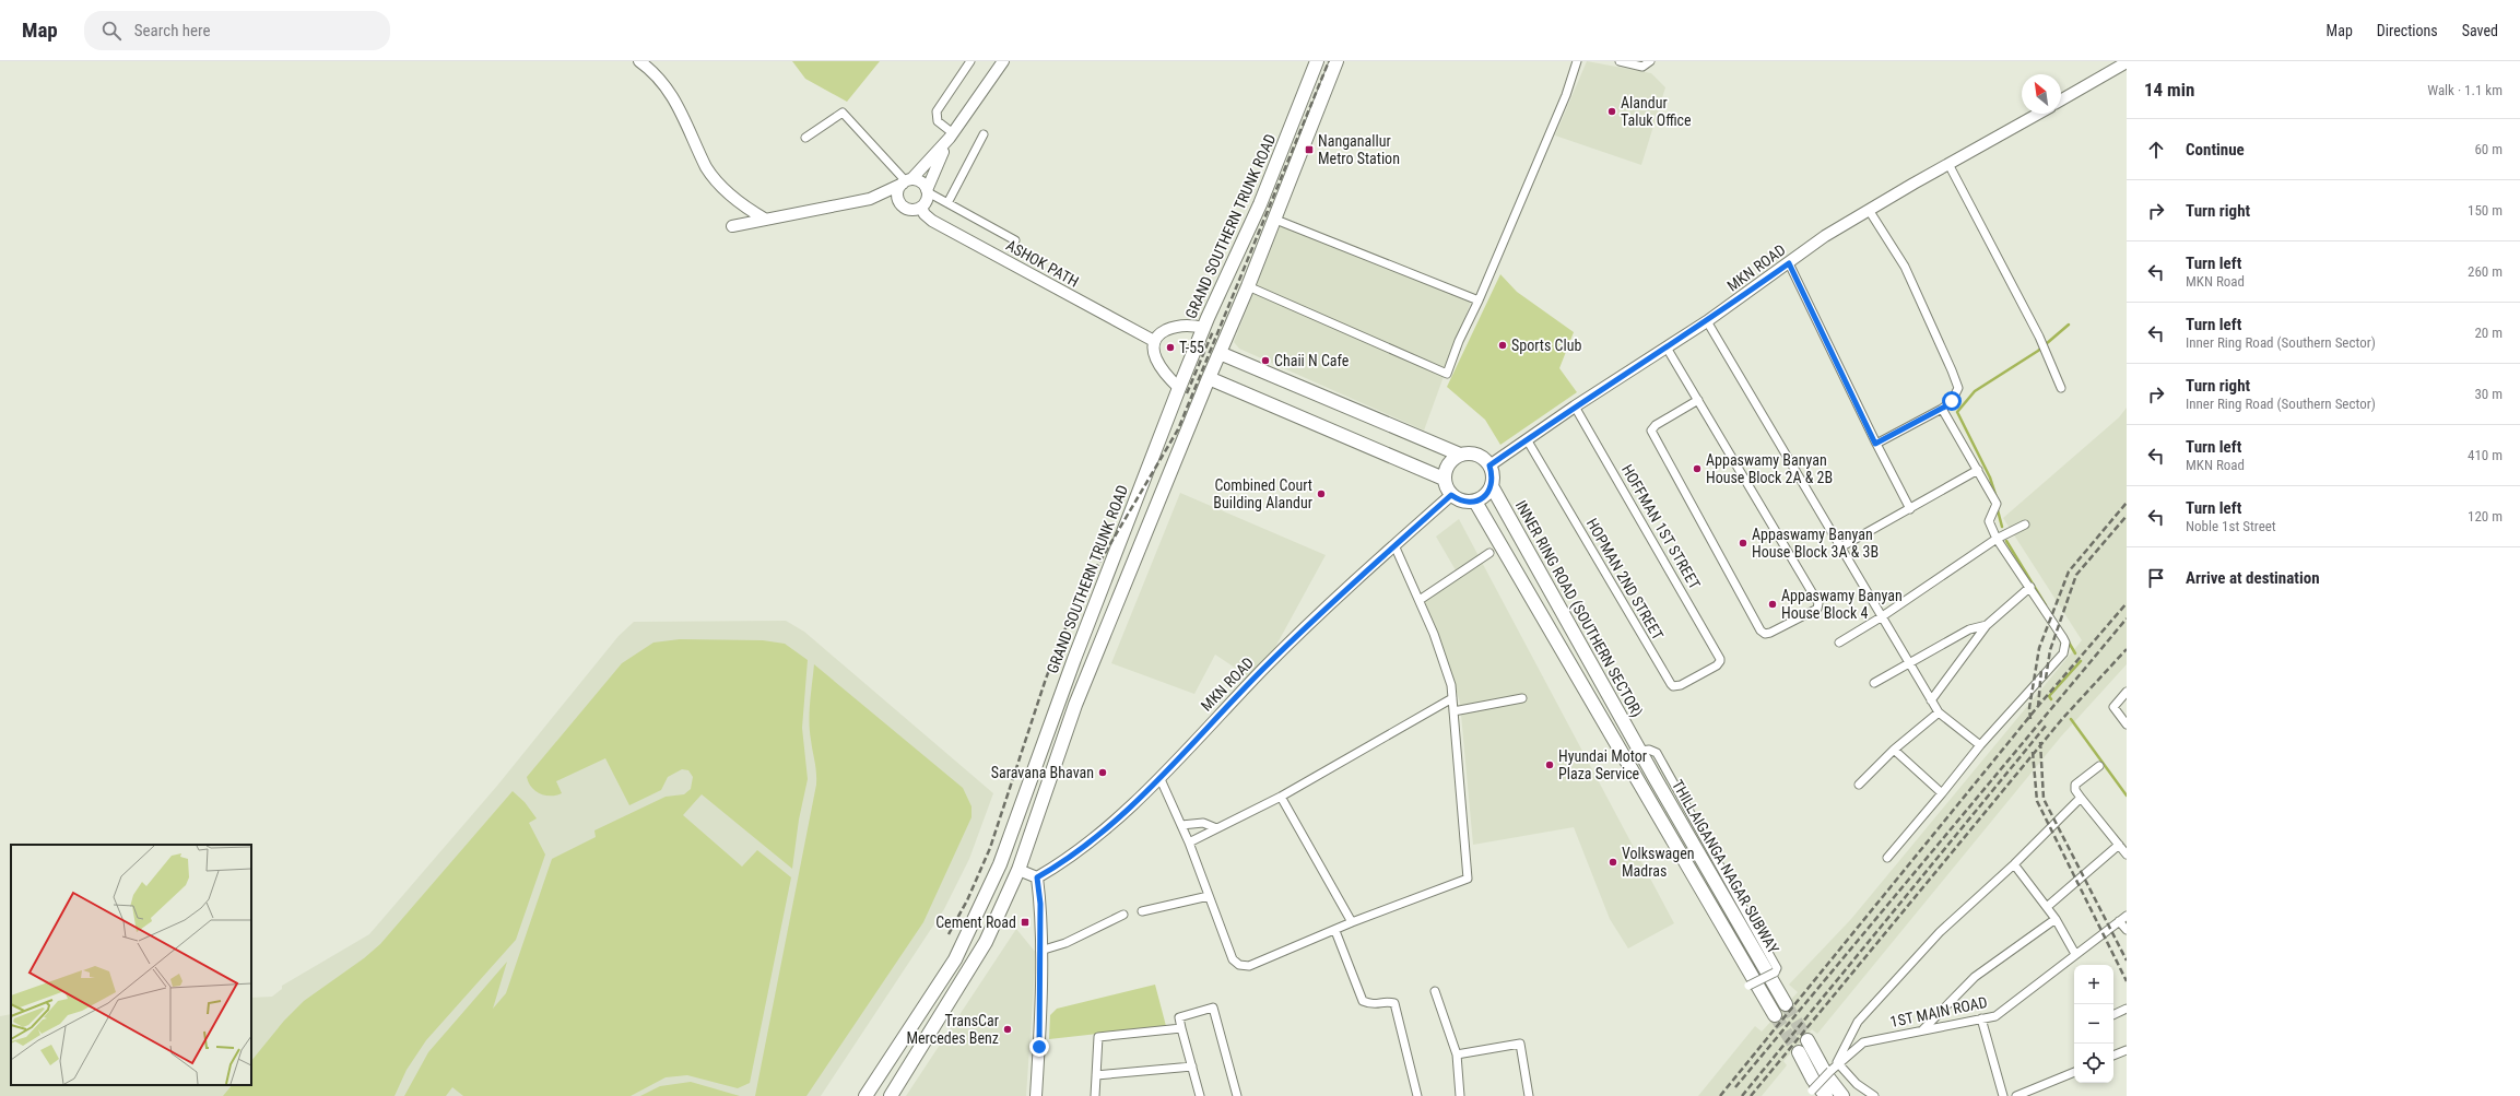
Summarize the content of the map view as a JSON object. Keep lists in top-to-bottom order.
{
  "streets": {
    "main road": ["GRAND SOUTHERN TRUNK ROAD", "INNER RING ROAD (SOUTHERN SECTOR)", "THILLAIGANGA NAGAR SUBWAY"],
    "street": [
      "ASHOK PATH",
      "MKN ROAD",
      "HOFFMAN 1ST STREET",
      "HOPMAN 2ND STREET",
      "1ST MAIN ROAD"
    ]
  },
  "crossings": [
    ["MKN ROAD", "HOFFMAN 1ST STREET"],
    ["MKN ROAD", "HOPMAN 2ND STREET"],
    ["MKN ROAD", "INNER RING ROAD (SOUTHERN SECTOR)"],
    ["HOFFMAN 1ST STREET", "HOPMAN 2ND STREET"],
    ["INNER RING ROAD (SOUTHERN SECTOR)", "THILLAIGANGA NAGAR SUBWAY"]
  ],
  "places": {
    "other": [
      "Alandur Taluk Office",
      "Sports Club",
      "T-55",
      "Chaii N Cafe",
      "Appaswamy Banyan House Block 2A & 2B",
      "Combined Court Building Alandur",
      "Appaswamy Banyan House Block 3A & 3B",
      "Appaswamy Banyan House Block 4",
      "Hyundai Motor Plaza Service",
      "Saravana Bhavan",
      "Volkswagen Madras",
      "TransCar Mercedes Benz"
    ],
    "transit": ["Nanganallur Metro Station", "Cement Road"]
  },
  "north": "top left",
  "page": {
    "header": "Map",
    "search": "Search here",
    "nav": ["Map", "Directions", "Saved"],
    "heading": ["14 min", "Walk · 1.1 km"],
    "list": [
      ["Continue", "60 m"],
      ["Turn right", "150 m"],
      ["Turn left", "MKN Road", "260 m"],
      ["Turn left", "Inner Ring Road (Southern Sector)", "20 m"],
      ["Turn right", "Inner Ring Road (Southern Sector)", "30 m"],
      ["Turn left", "MKN Road", "410 m"],
      ["Turn left", "Noble 1st Street", "120 m"],
      "Arrive at destination"
    ],
    "map_buttons": ["+", "−"]
  }
}
